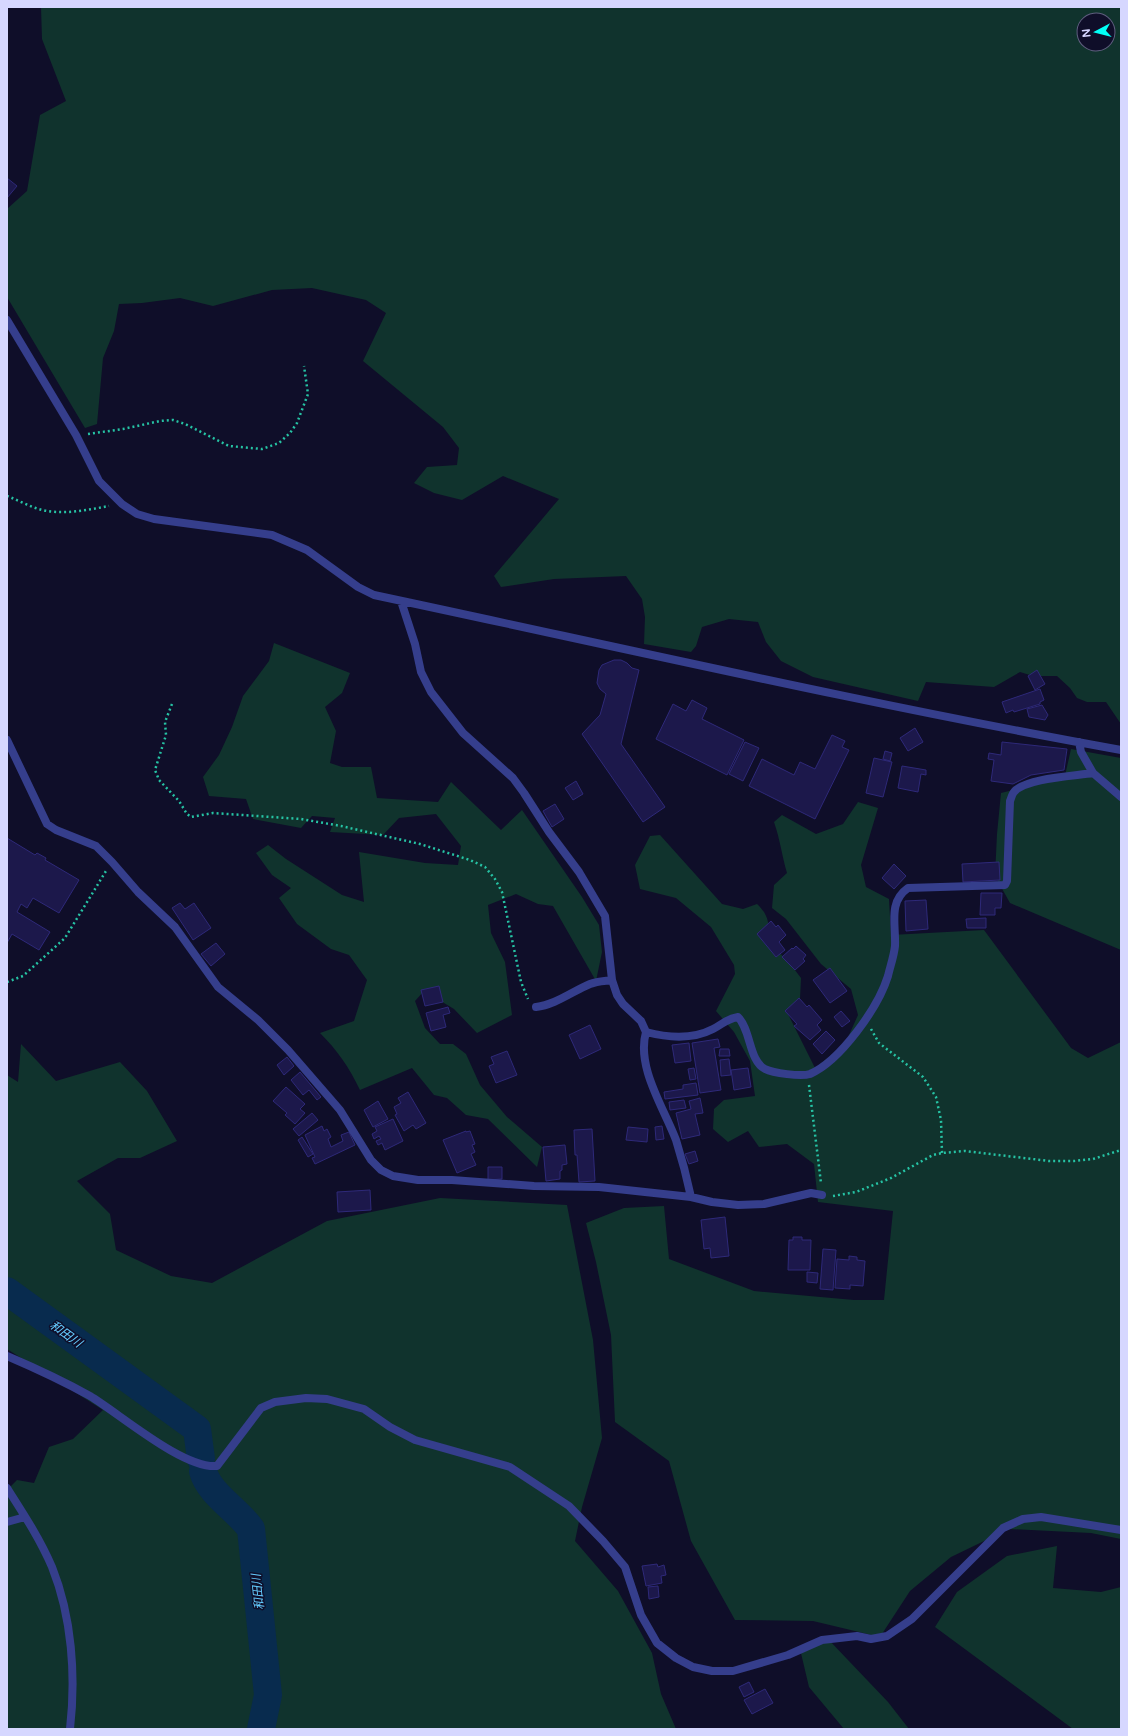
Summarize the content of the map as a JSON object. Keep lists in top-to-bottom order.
{
  "water": ["和田川"],
  "north": "left"
}
